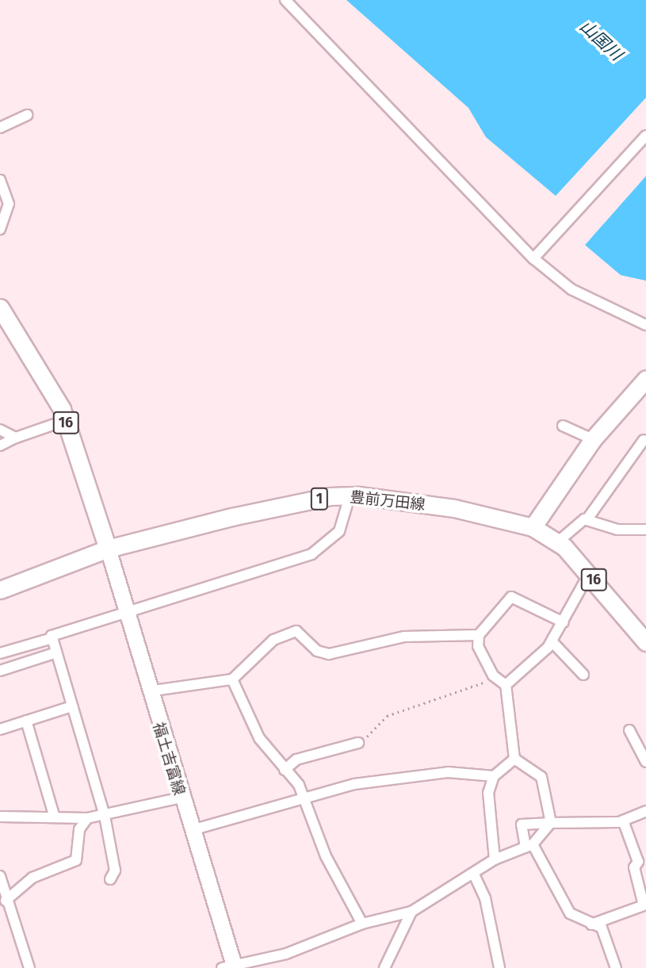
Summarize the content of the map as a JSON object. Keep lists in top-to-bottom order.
{
  "streets": {
    "main road": [
      "16",
      "1",
      "豊前万田線",
      "福土吉富線"
    ]
  },
  "crossings": [
    ["16", "豊前万田線"],
    ["16", "福土吉富線"],
    ["豊前万田線", "福土吉富線"]
  ],
  "water": ["山国川"]
}
